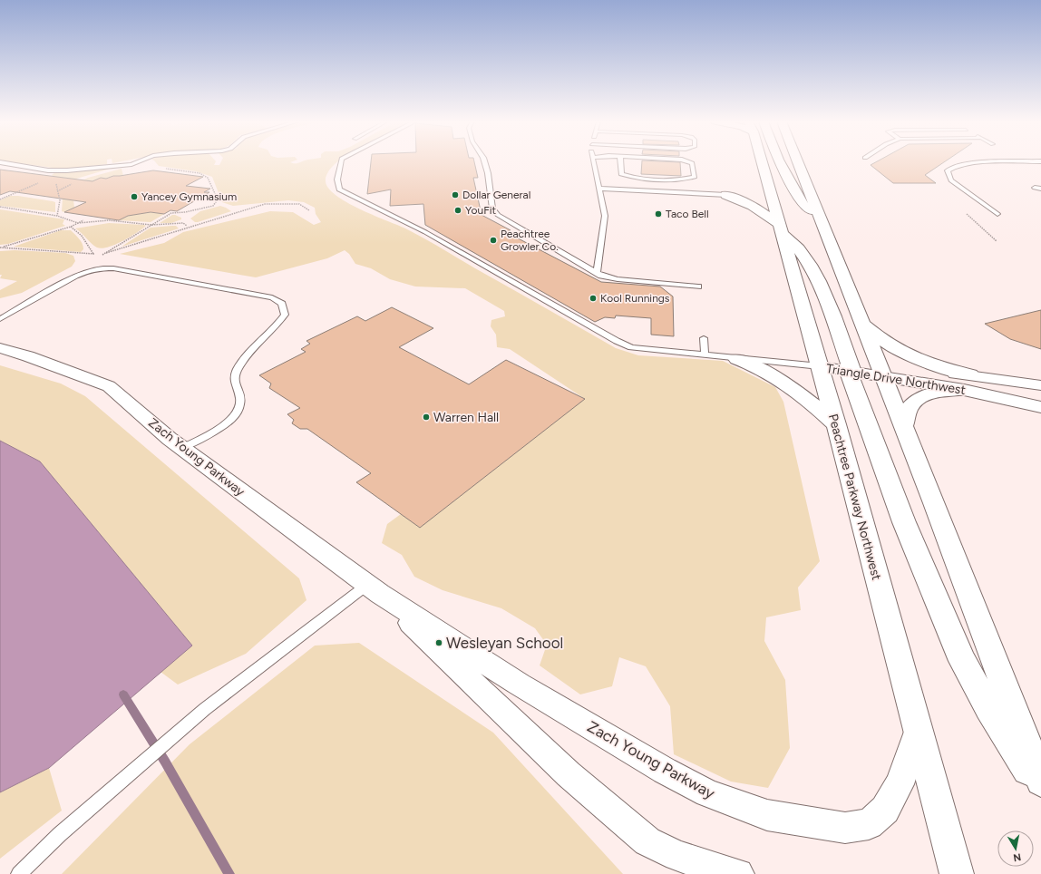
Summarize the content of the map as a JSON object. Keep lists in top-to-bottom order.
{
  "streets": {
    "highway": ["Peachtree Parkway Northwest"],
    "street": ["Triangle Drive Northwest", "Zach Young Parkway"]
  },
  "crossings": [
    ["Triangle Drive Northwest", "Peachtree Parkway Northwest"],
    ["Zach Young Parkway", "Peachtree Parkway Northwest"]
  ],
  "places": [
    "Dollar General",
    "Yancey Gymnasium",
    "YouFit",
    "Taco Bell",
    "Peachtree Growler Co.",
    "Kool Runnings",
    "Warren Hall",
    "Wesleyan School"
  ],
  "north": "bottom"
}
